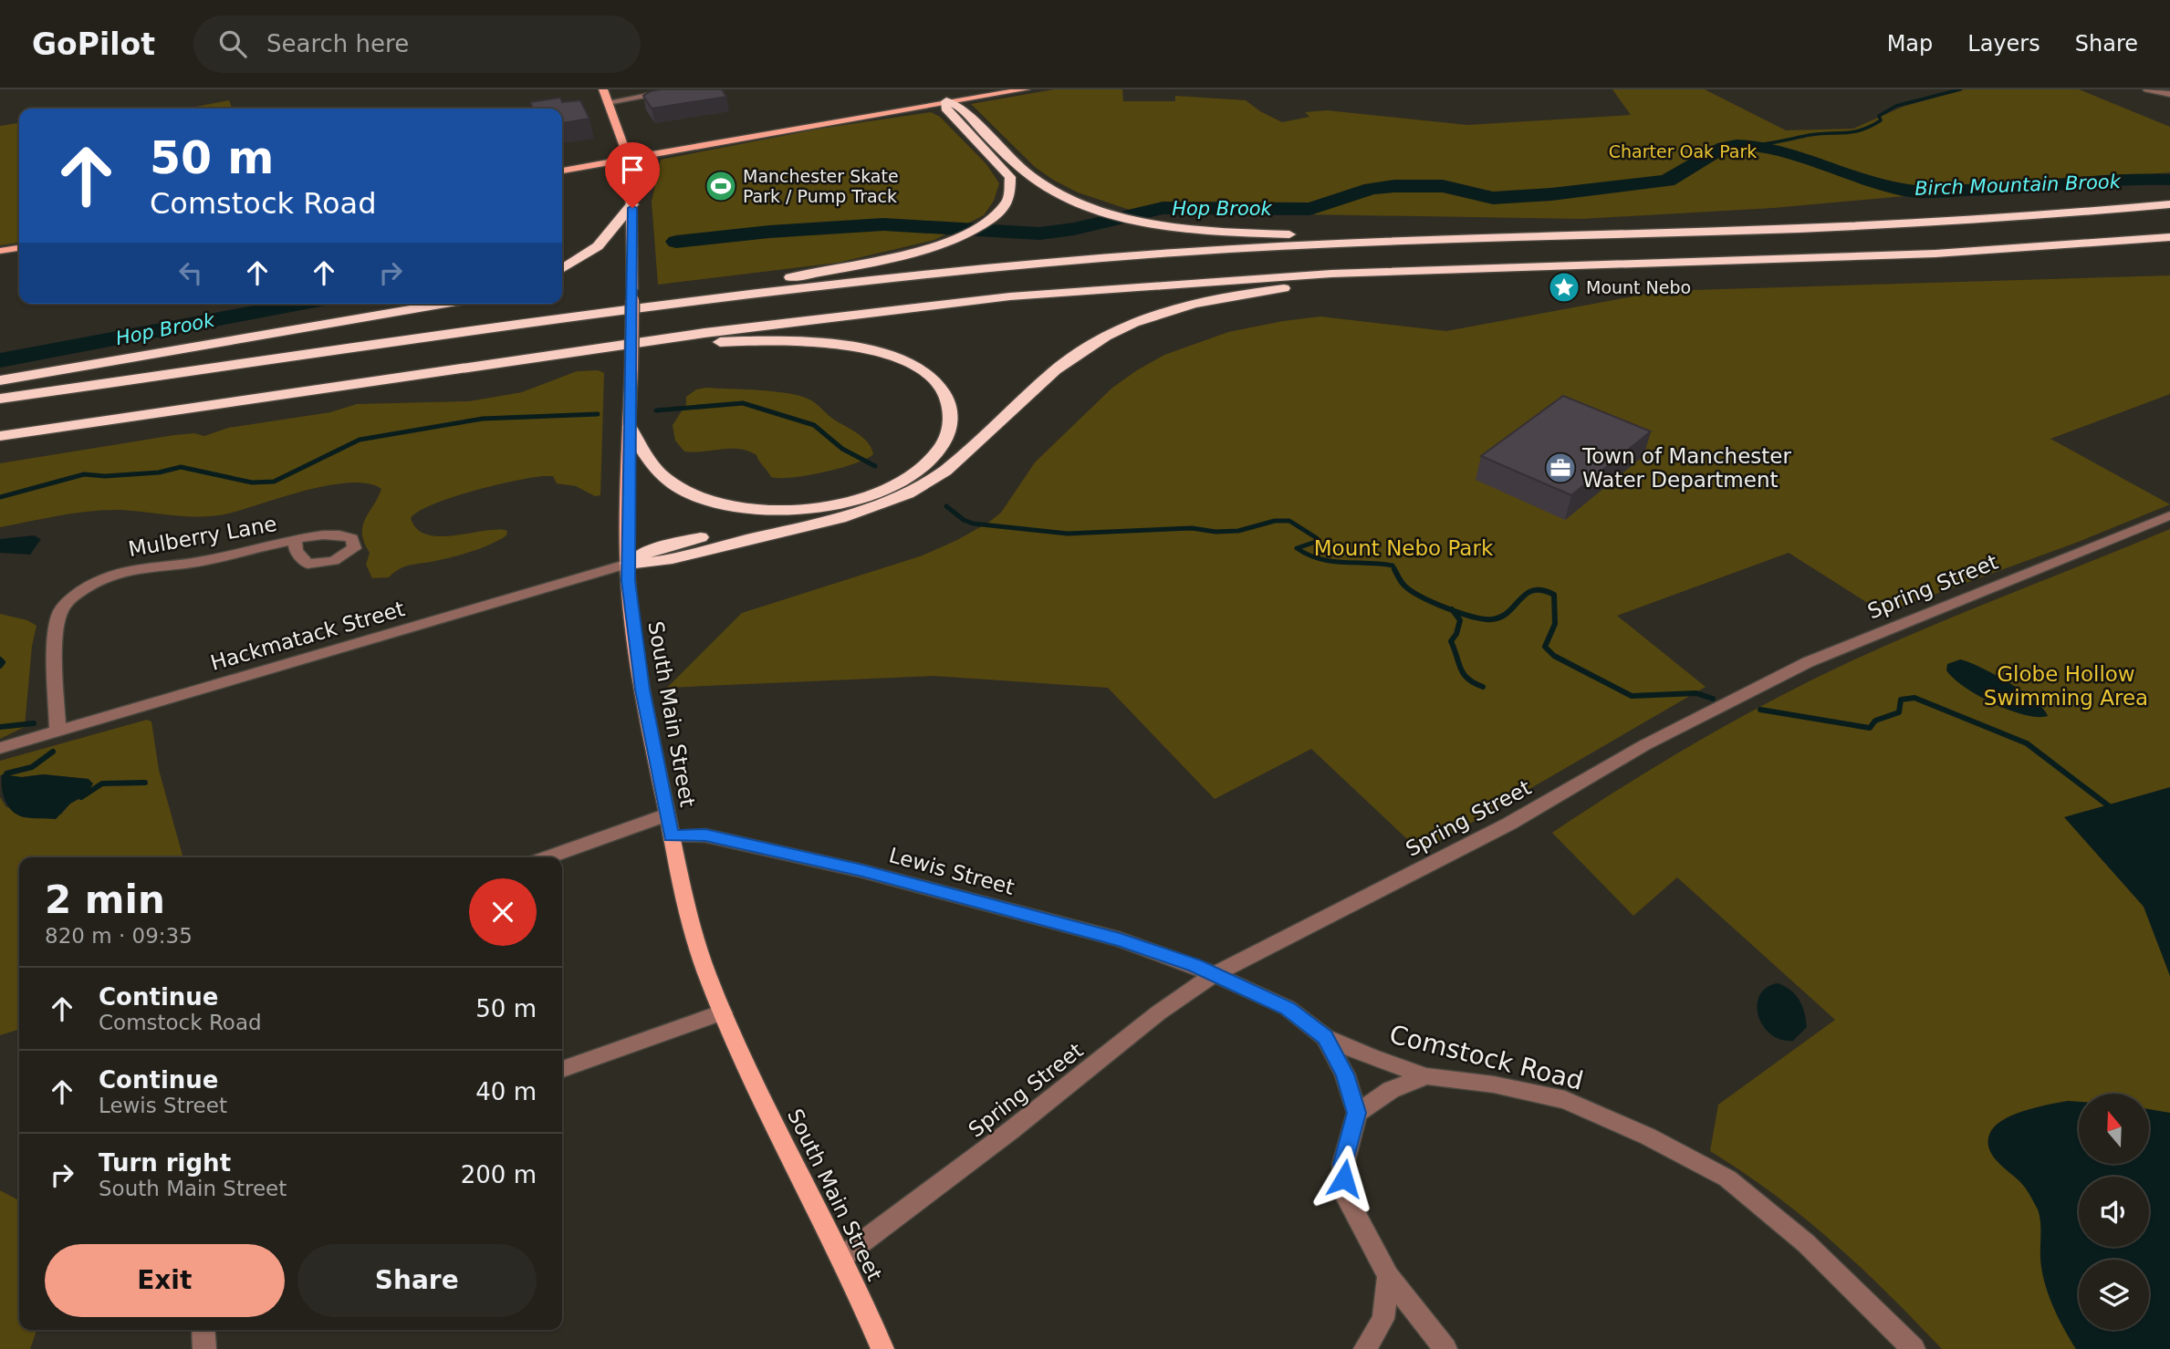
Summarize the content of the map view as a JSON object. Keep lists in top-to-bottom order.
{
  "streets": {
    "main road": ["South Main Street"],
    "street": [
      "Mulberry Lane",
      "Spring Street",
      "Hackmatack Street",
      "Lewis Street",
      "Comstock Road"
    ]
  },
  "crossings": [
    ["Mulberry Lane", "Hackmatack Street"],
    ["Spring Street", "South Main Street"],
    ["Spring Street", "Lewis Street"],
    ["Spring Street", "Comstock Road"],
    ["Hackmatack Street", "South Main Street"],
    ["South Main Street", "Lewis Street"],
    ["Lewis Street", "Comstock Road"]
  ],
  "water": ["Birch Mountain Brook", "Hop Brook"],
  "parks": ["Charter Oak Park", "Mount Nebo Park", "Globe Hollow Swimming Area"],
  "places": {
    "sports": ["Manchester Skate Park / Pump Track"],
    "place": ["Mount Nebo"],
    "office": ["Town of Manchester Water Department"]
  },
  "north": "top",
  "page": {
    "header": "GoPilot",
    "search": "Search here",
    "nav": ["Map", "Layers", "Share"],
    "turn": ["50 m", "Comstock Road"],
    "heading": ["2 min", "820 m · 09:35"],
    "list": [
      {
        "name": "Continue",
        "note": "Comstock Road",
        "value": "50 m"
      },
      {
        "name": "Continue",
        "note": "Lewis Street",
        "value": "40 m"
      },
      {
        "name": "Turn right",
        "note": "South Main Street",
        "value": "200 m"
      }
    ],
    "buttons": ["Exit", "Share"]
  }
}
